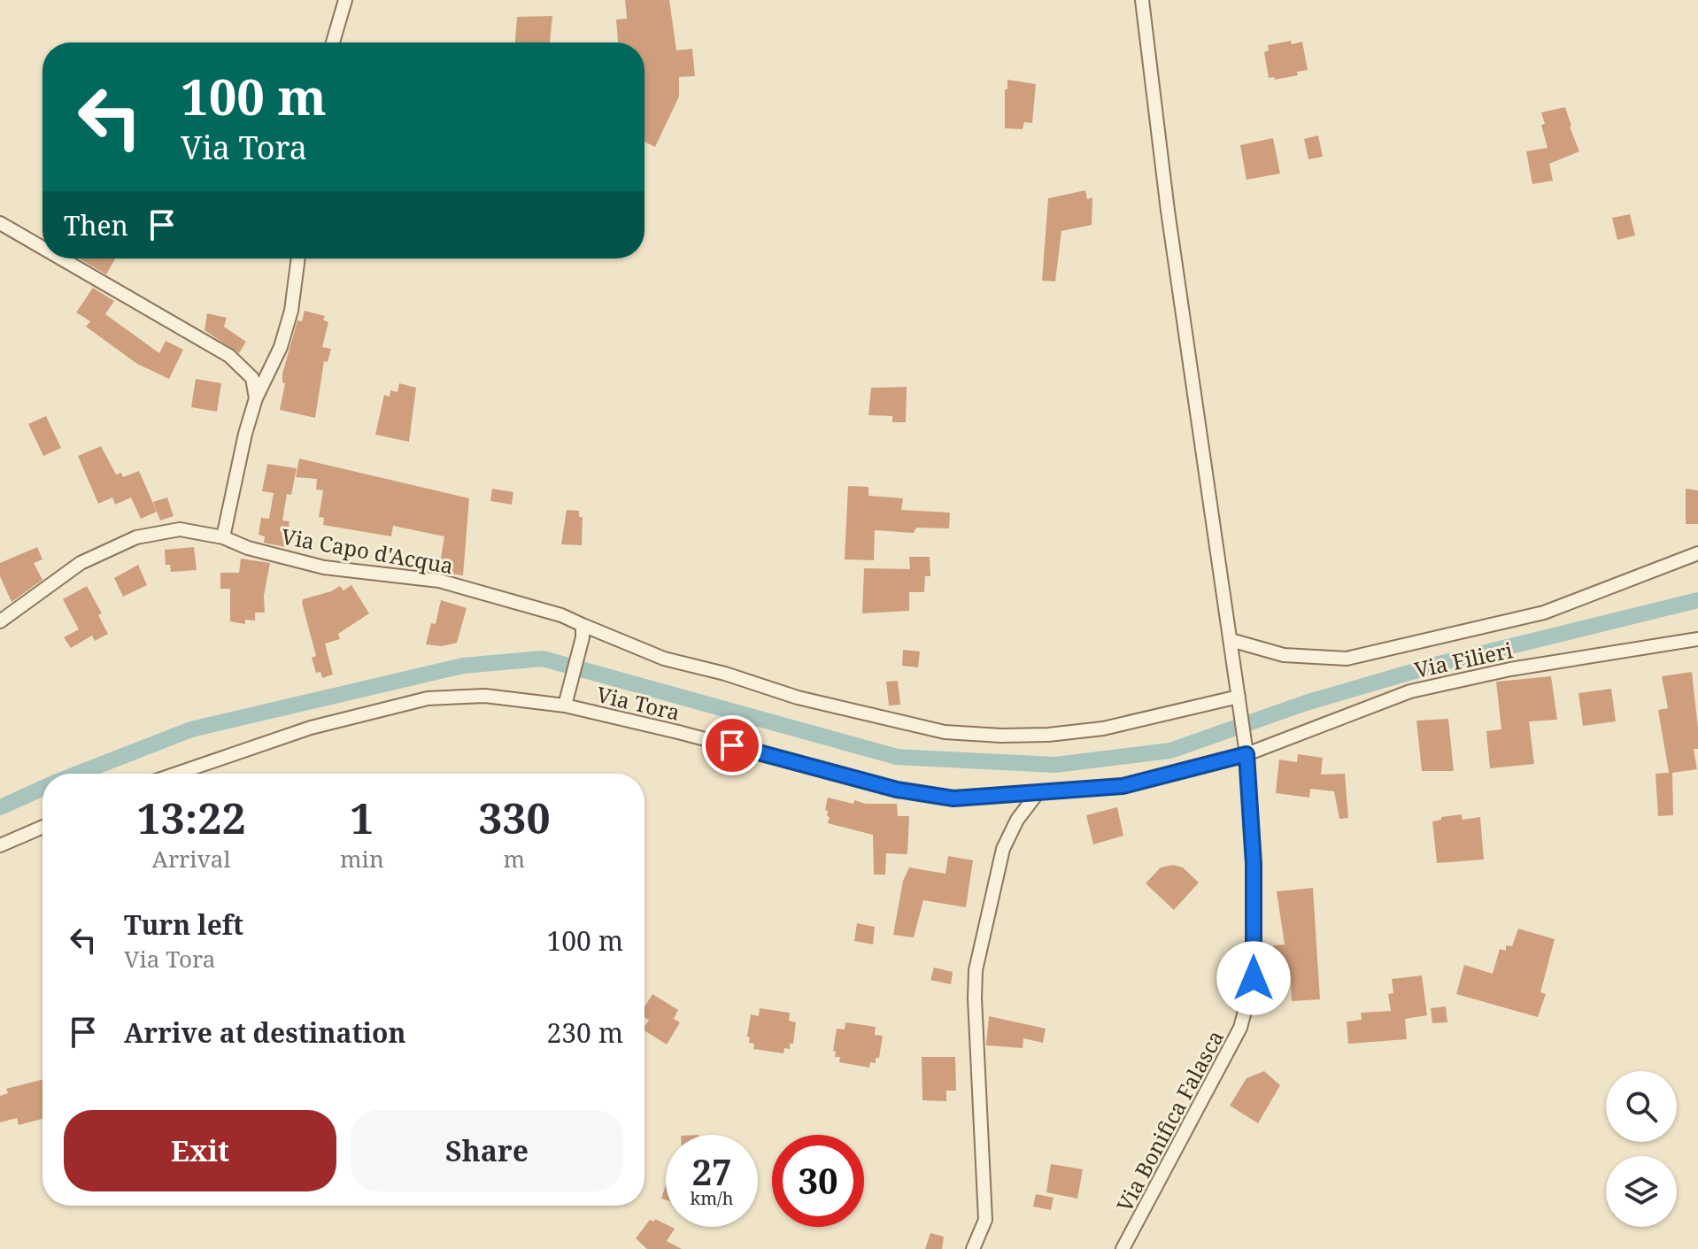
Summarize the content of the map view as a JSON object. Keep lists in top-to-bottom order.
{
  "streets": {
    "street": [
      "Via Capo d'Acqua",
      "Via Filieri",
      "Via Tora",
      "Via Bonifica Falasca"
    ]
  },
  "crossings": [
    ["Via Capo d'Acqua", "Via Bonifica Falasca"],
    ["Via Filieri", "Via Tora"],
    ["Via Filieri", "Via Bonifica Falasca"],
    ["Via Tora", "Via Bonifica Falasca"]
  ],
  "page": {
    "turn": ["100 m", "Via Tora"],
    "then": "Then",
    "eta": [
      "13:22",
      "Arrival",
      "1",
      "min",
      "330",
      "m"
    ],
    "list": [
      {
        "name": "Turn left",
        "note": "Via Tora",
        "value": "100 m"
      },
      {
        "name": "Arrive at destination",
        "value": "230 m"
      }
    ],
    "buttons": ["Exit", "Share"],
    "speed": "27 km/h",
    "limit": "30"
  }
}
